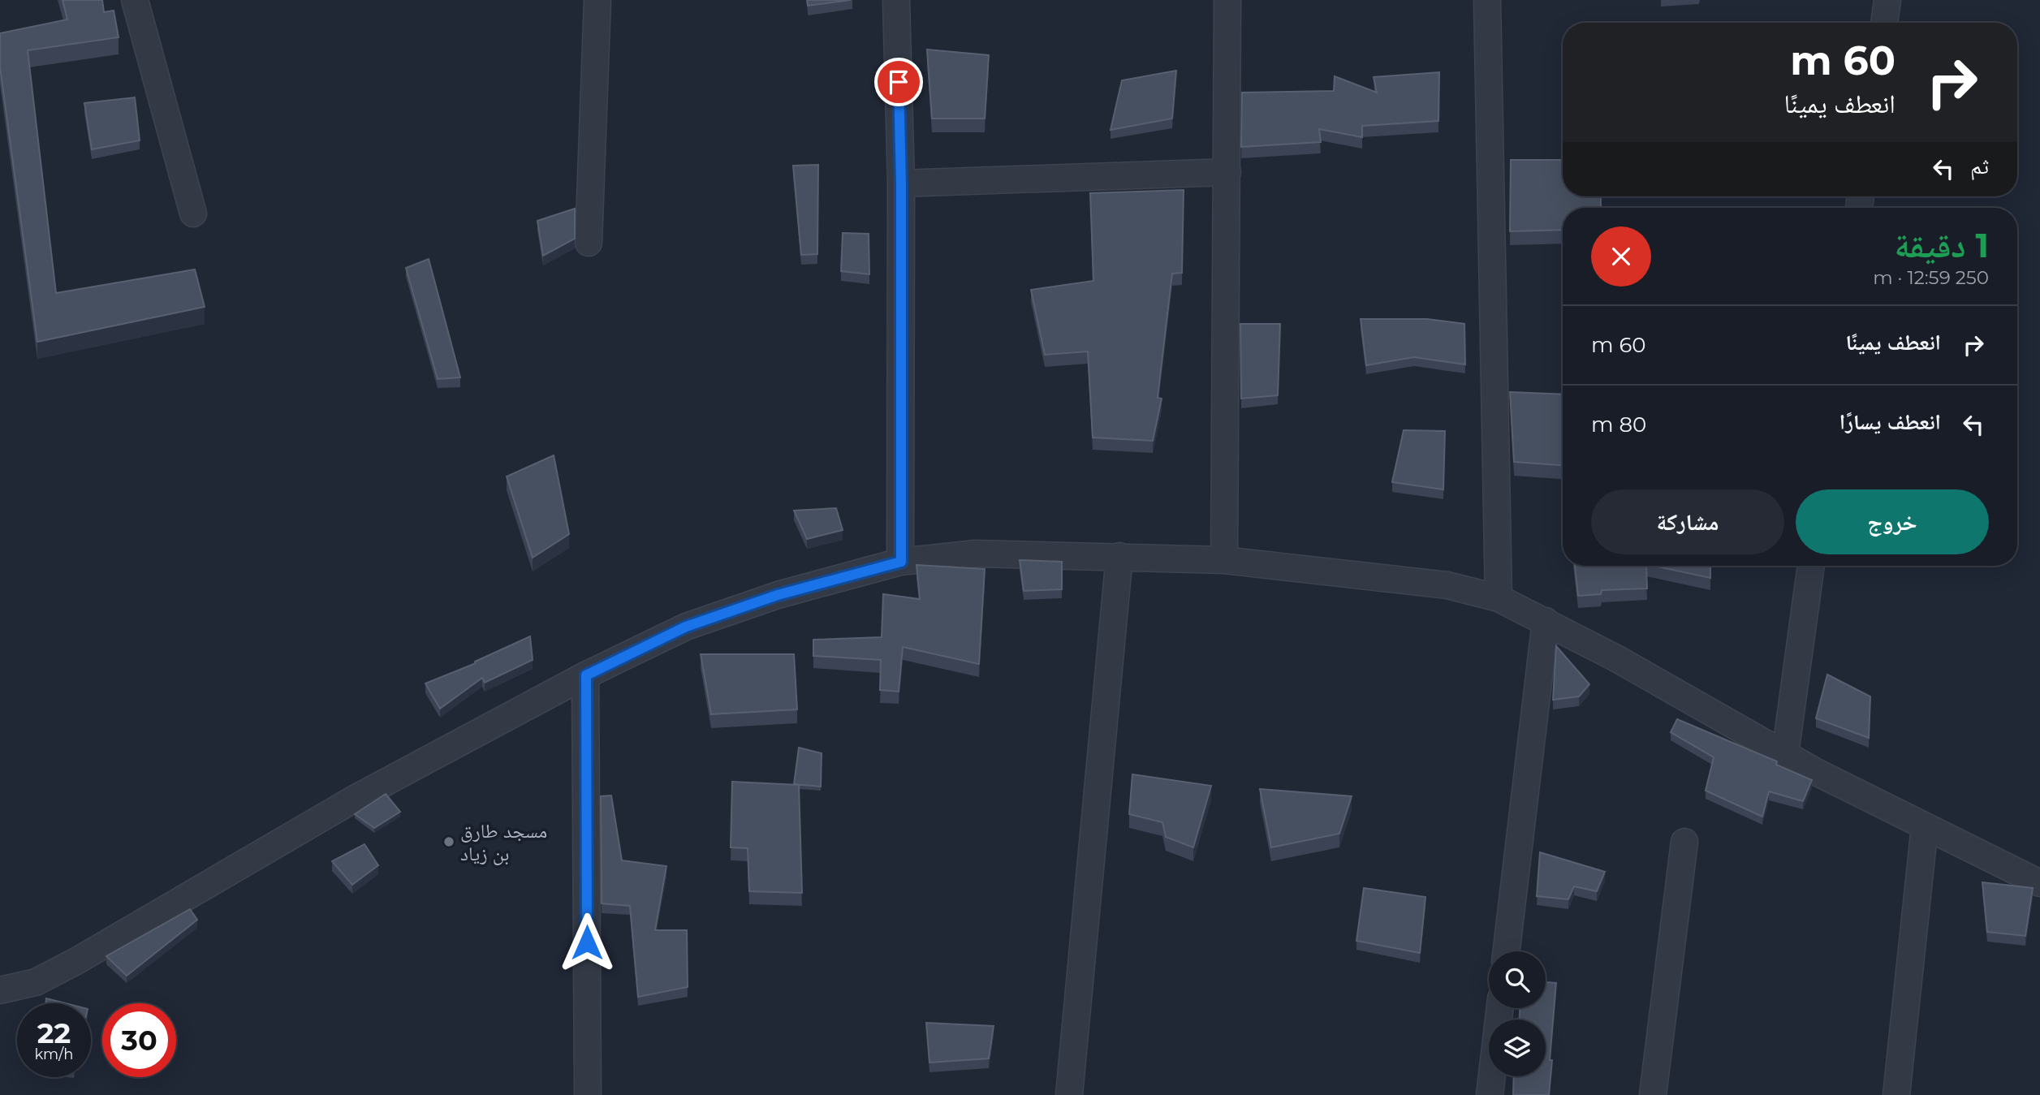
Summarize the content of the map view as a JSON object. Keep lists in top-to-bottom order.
{
  "places": ["مسجد طارق بن زياد"],
  "page": {
    "turn": ["60 m", "انعطف يمينًا"],
    "then": "ثم",
    "heading": ["1 دقيقة", "250 m · 12:59"],
    "list": [
      {
        "name": "انعطف يمينًا",
        "value": "60 m"
      },
      {
        "name": "انعطف يسارًا",
        "value": "80 m"
      }
    ],
    "buttons": ["خروج", "مشاركة"],
    "speed": "22 km/h",
    "limit": "30"
  }
}
